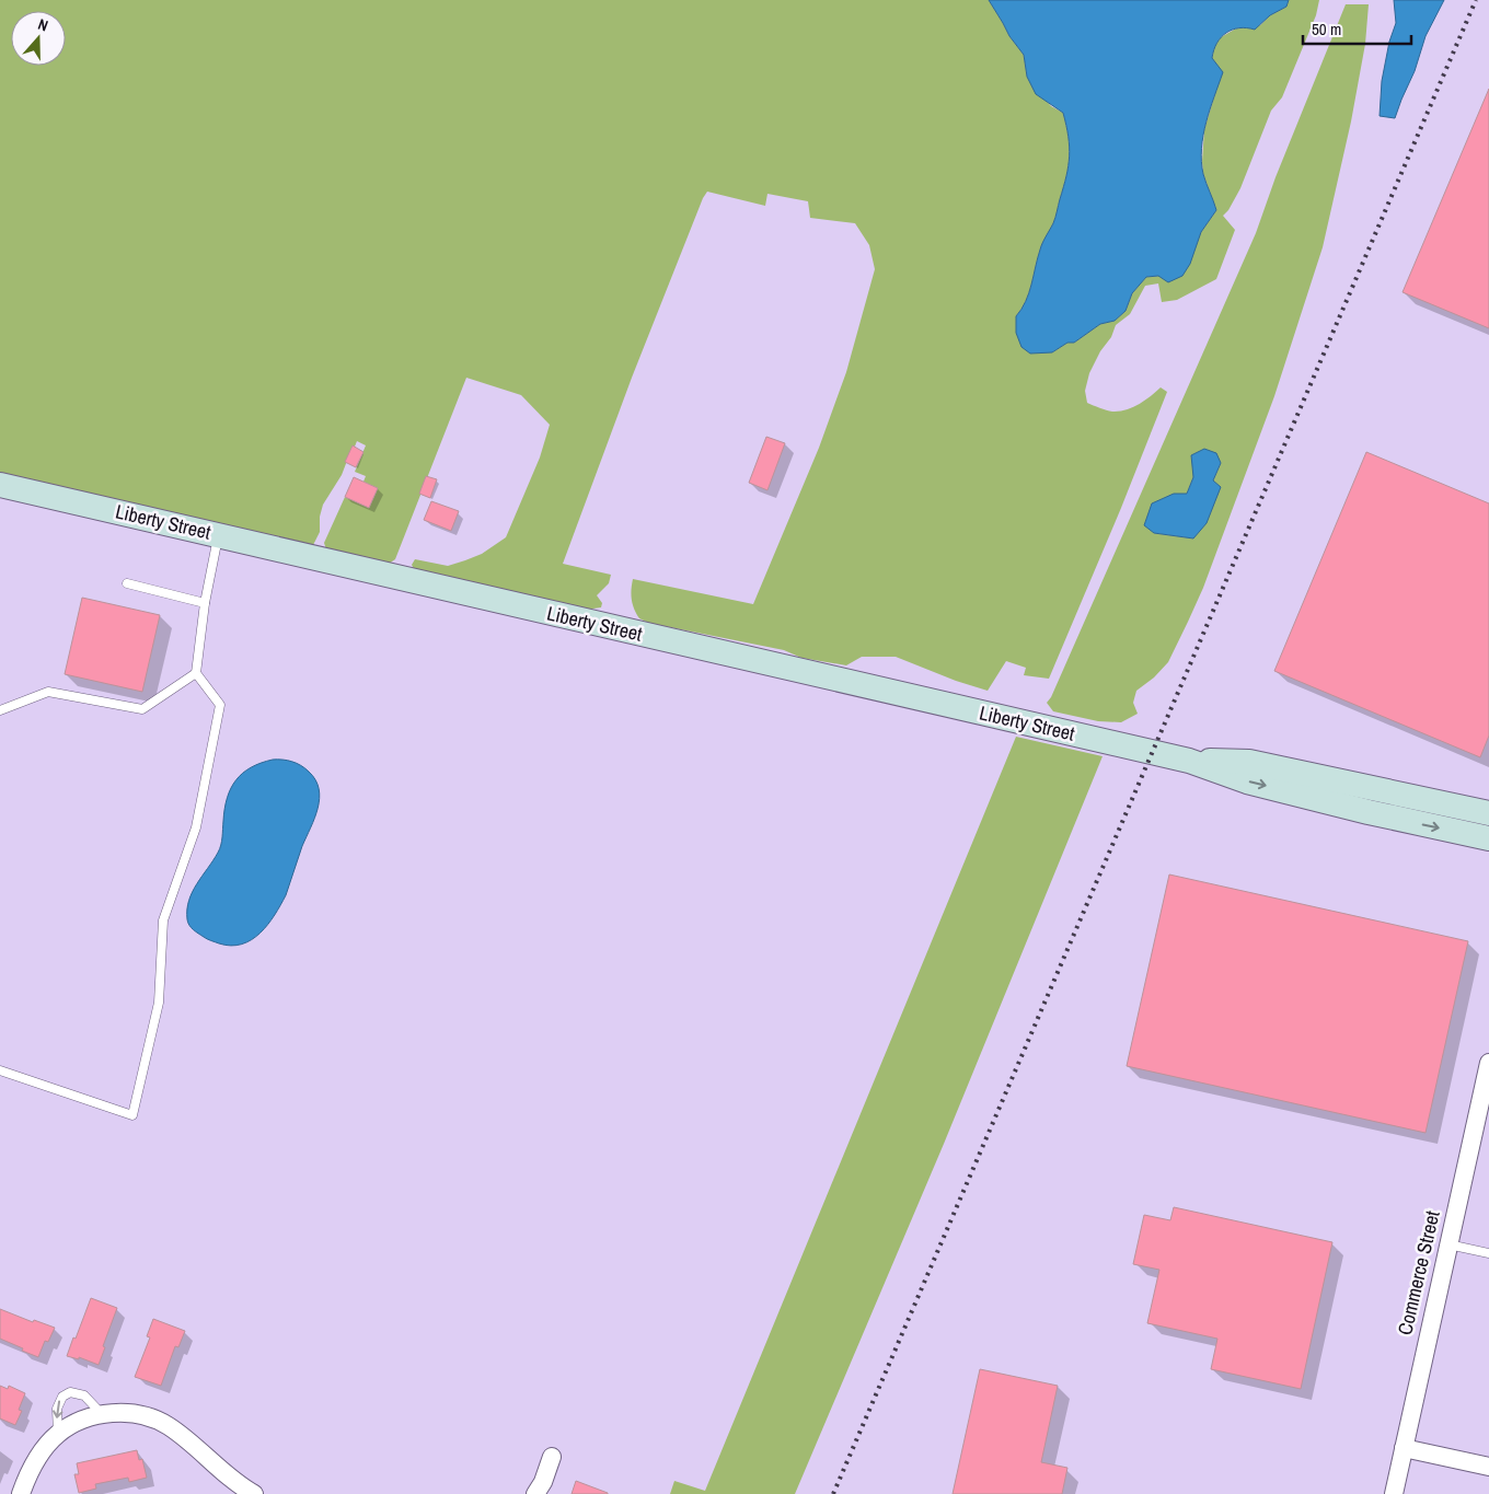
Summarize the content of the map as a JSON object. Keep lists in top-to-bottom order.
{
  "streets": {
    "street": ["Liberty Street", "Commerce Street"]
  },
  "scale_bar": "50 m",
  "north": "top"
}
